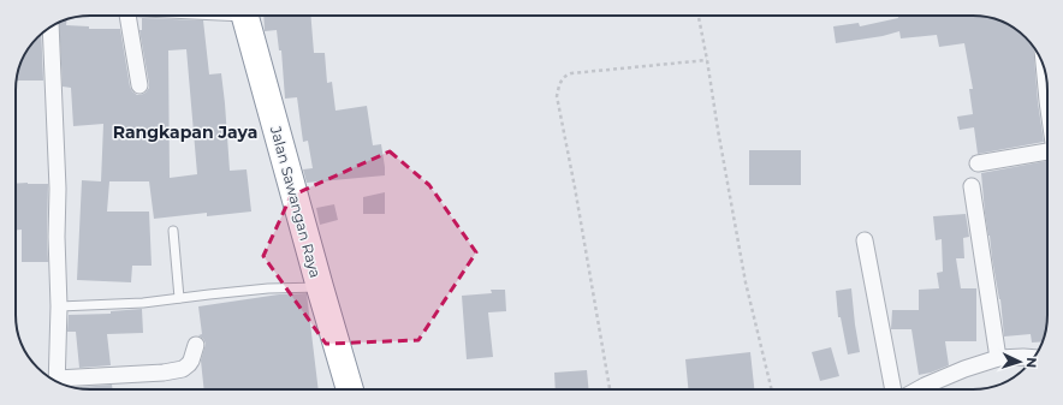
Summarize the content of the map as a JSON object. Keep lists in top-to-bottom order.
{
  "streets": {
    "highway": ["Jalan Sawangan Raya"]
  },
  "districts": ["Rangkapan Jaya"],
  "north": "right"
}
